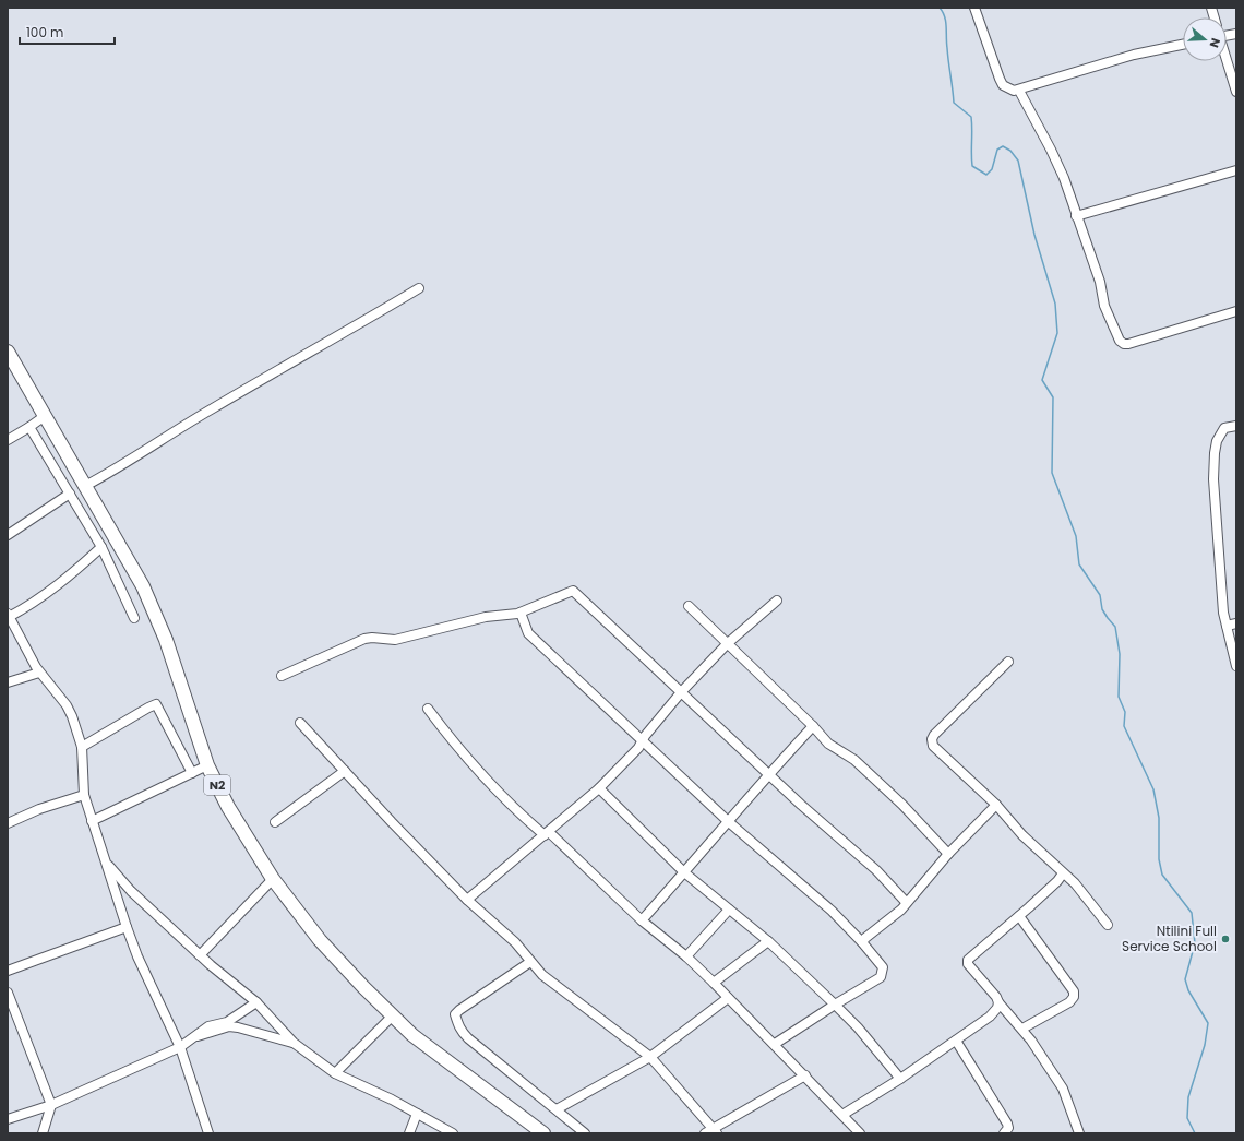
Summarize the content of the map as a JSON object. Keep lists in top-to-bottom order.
{
  "streets": {
    "highway": ["N2"]
  },
  "places": ["Ntilini Full Service School"],
  "scale_bar": "100 m",
  "north": "right"
}
